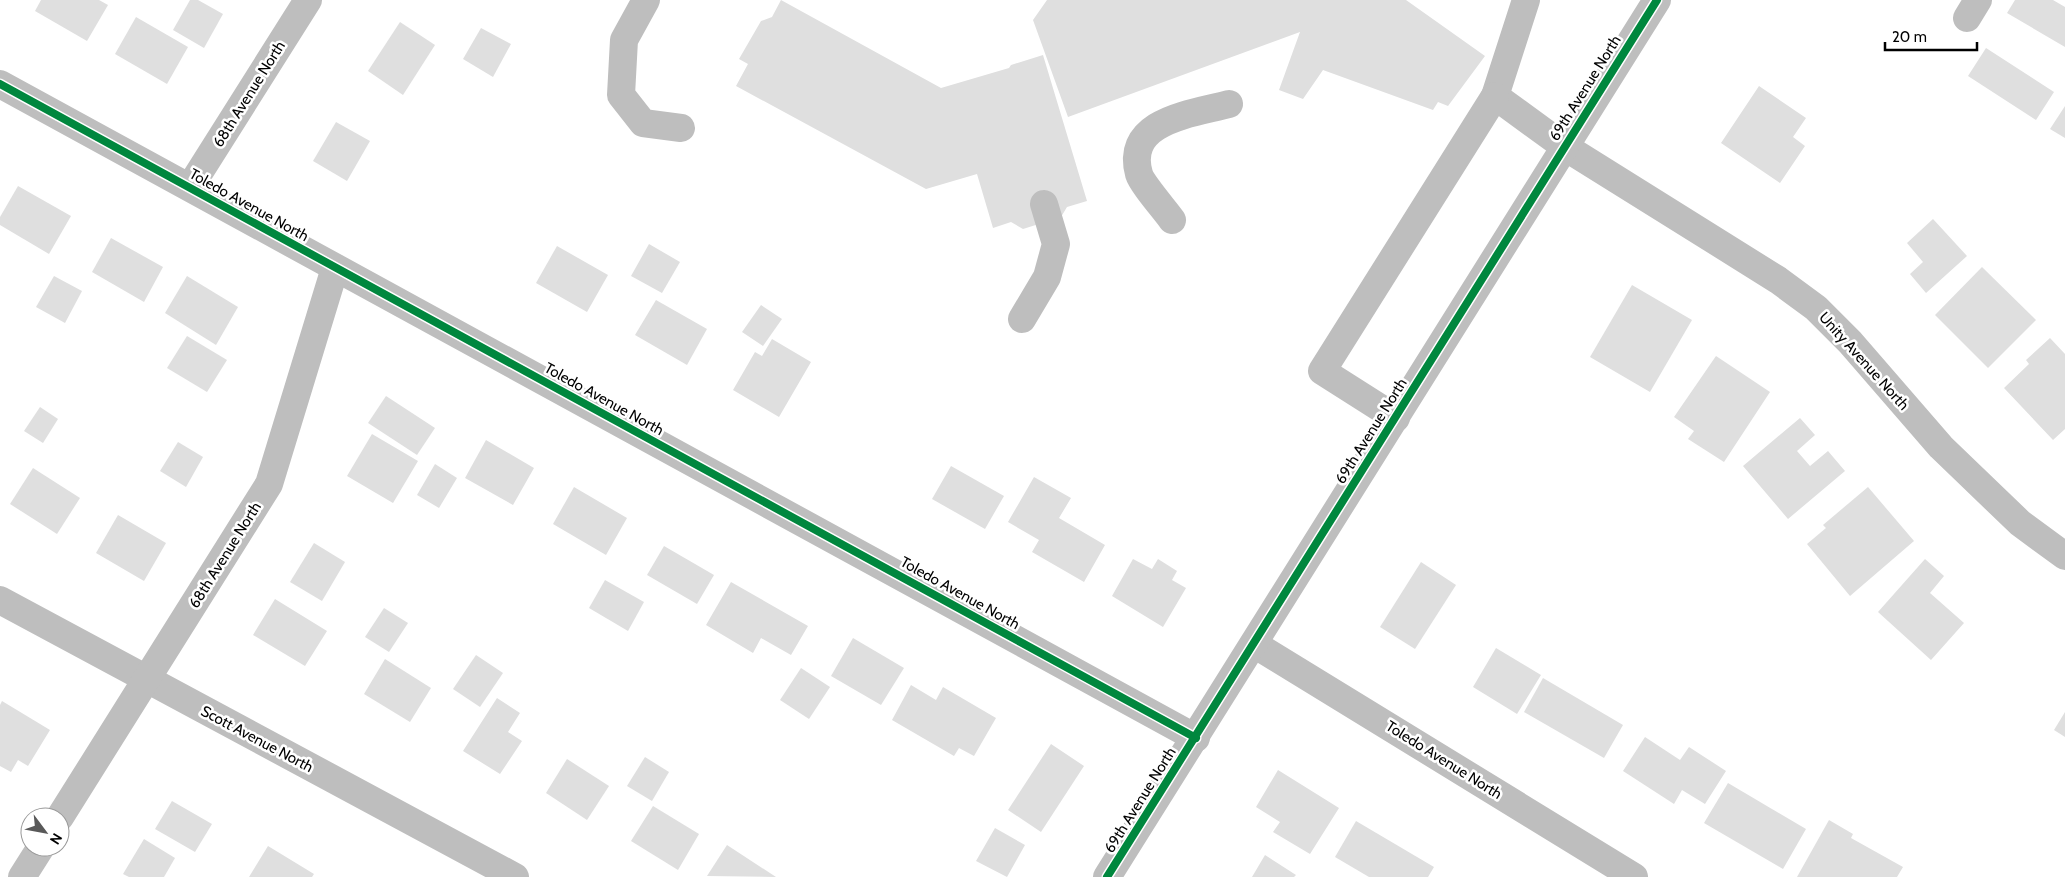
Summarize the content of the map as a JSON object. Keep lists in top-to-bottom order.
{
  "streets": {
    "street": [
      "69th Avenue North",
      "68th Avenue North",
      "Toledo Avenue North",
      "Unity Avenue North",
      "Scott Avenue North"
    ]
  },
  "crossings": [
    ["69th Avenue North", "Toledo Avenue North"],
    ["69th Avenue North", "Unity Avenue North"],
    ["68th Avenue North", "Toledo Avenue North"],
    ["68th Avenue North", "Scott Avenue North"]
  ],
  "scale_bar": "20 m",
  "north": "bottom right"
}
